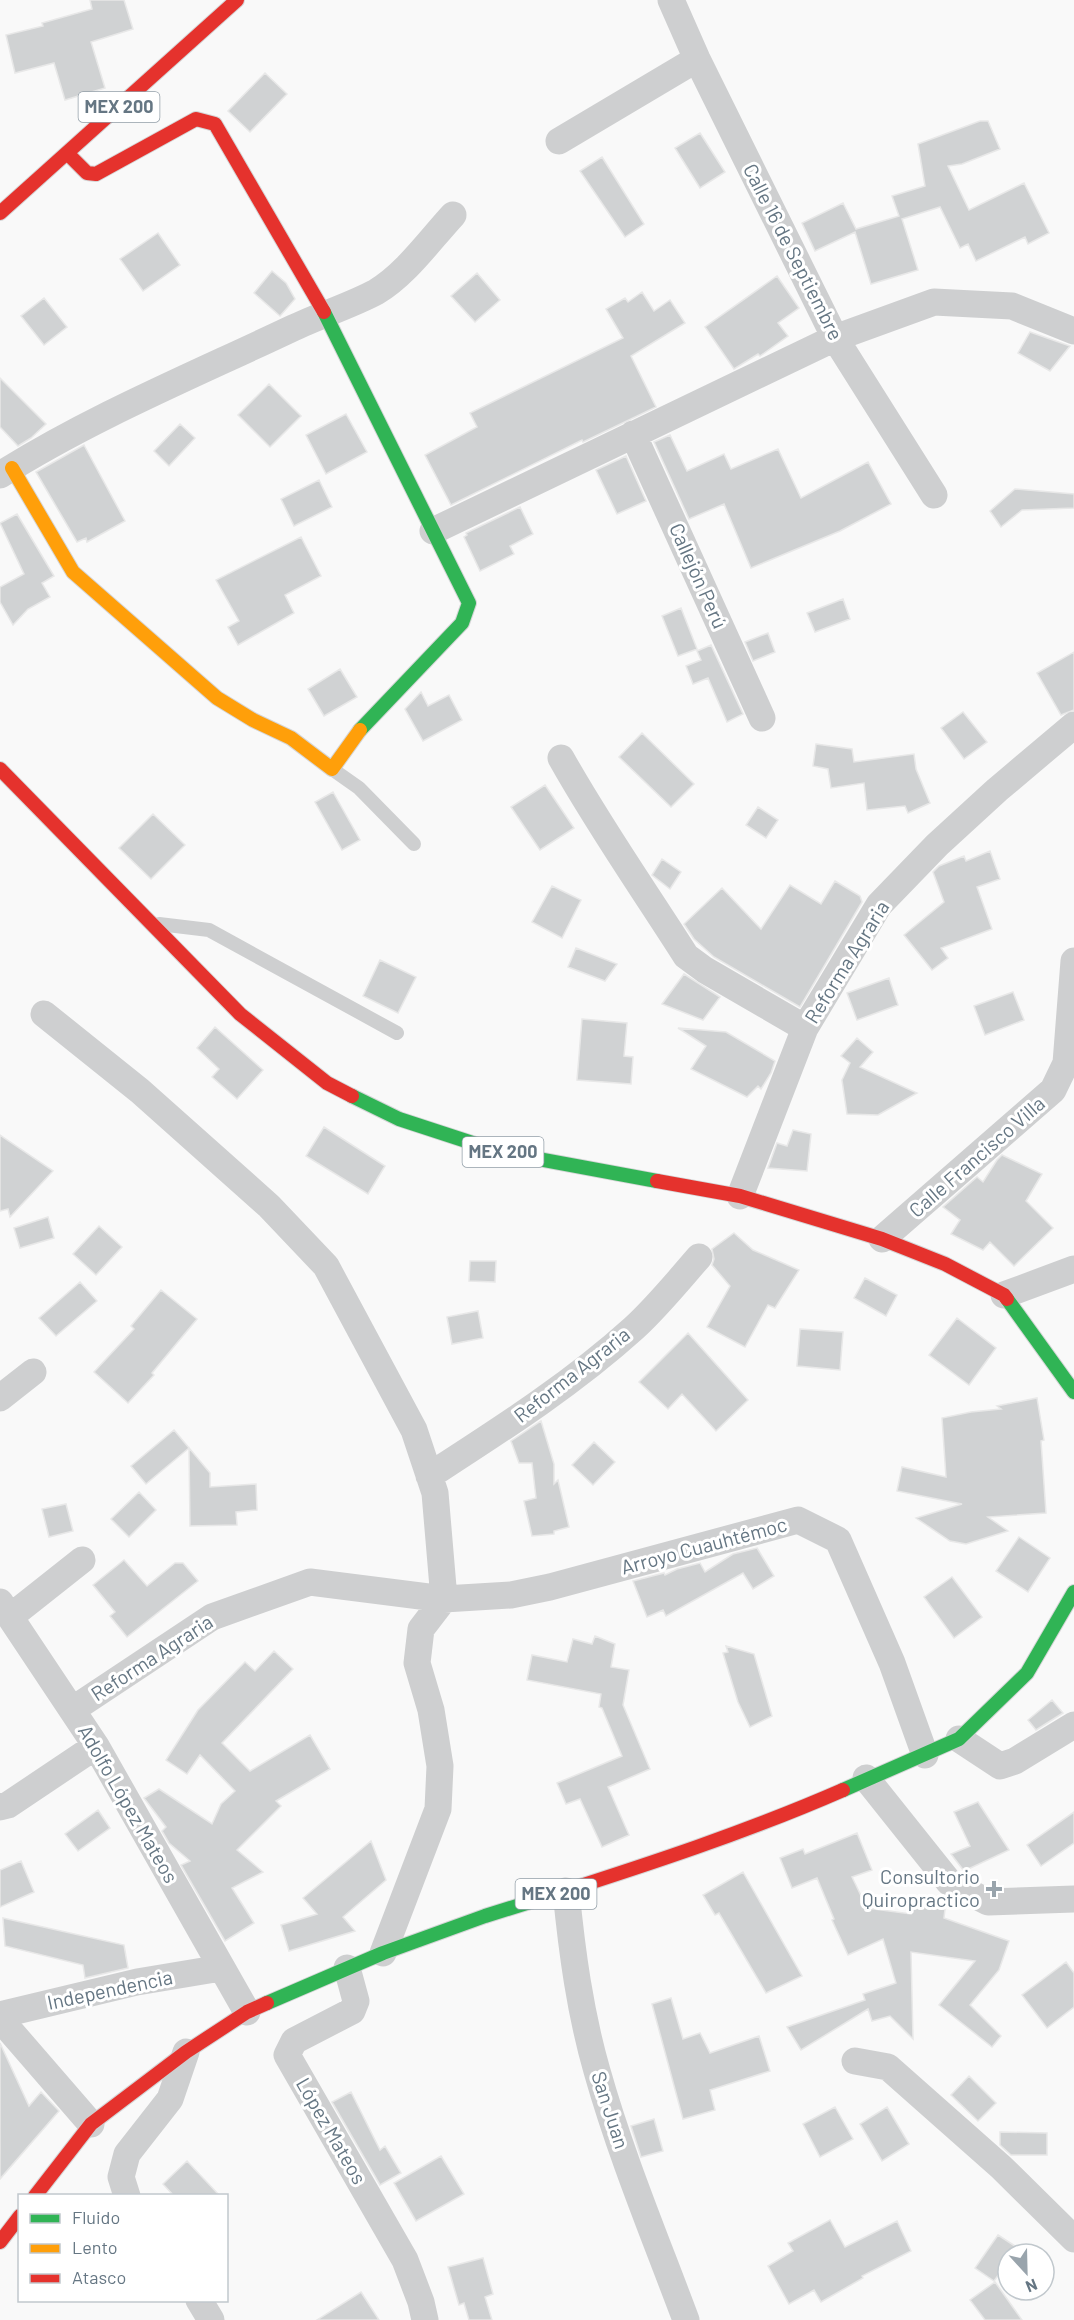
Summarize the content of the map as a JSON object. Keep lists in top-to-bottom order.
{
  "streets": {
    "main road": ["MEX 200"],
    "street": [
      "Calle 16 de Septiembre",
      "Callejón Perú",
      "Reforma Agraria",
      "Calle Francisco Villa",
      "Arroyo Cuauhtémoc",
      "Adolfo López Mateos",
      "Independencia",
      "San Juan",
      "López Mateos"
    ]
  },
  "crossings": [
    ["MEX 200", "Reforma Agraria"],
    ["MEX 200", "Calle Francisco Villa"],
    ["MEX 200", "Arroyo Cuauhtémoc"],
    ["MEX 200", "Adolfo López Mateos"],
    ["MEX 200", "San Juan"],
    ["MEX 200", "López Mateos"],
    ["Reforma Agraria", "Arroyo Cuauhtémoc"],
    ["Reforma Agraria", "Adolfo López Mateos"],
    ["Adolfo López Mateos", "Independencia"]
  ],
  "places": {
    "health": ["Consultorio Quiropractico"]
  },
  "legend": ["Fluido", "Lento", "Atasco"],
  "north": "bottom"
}
